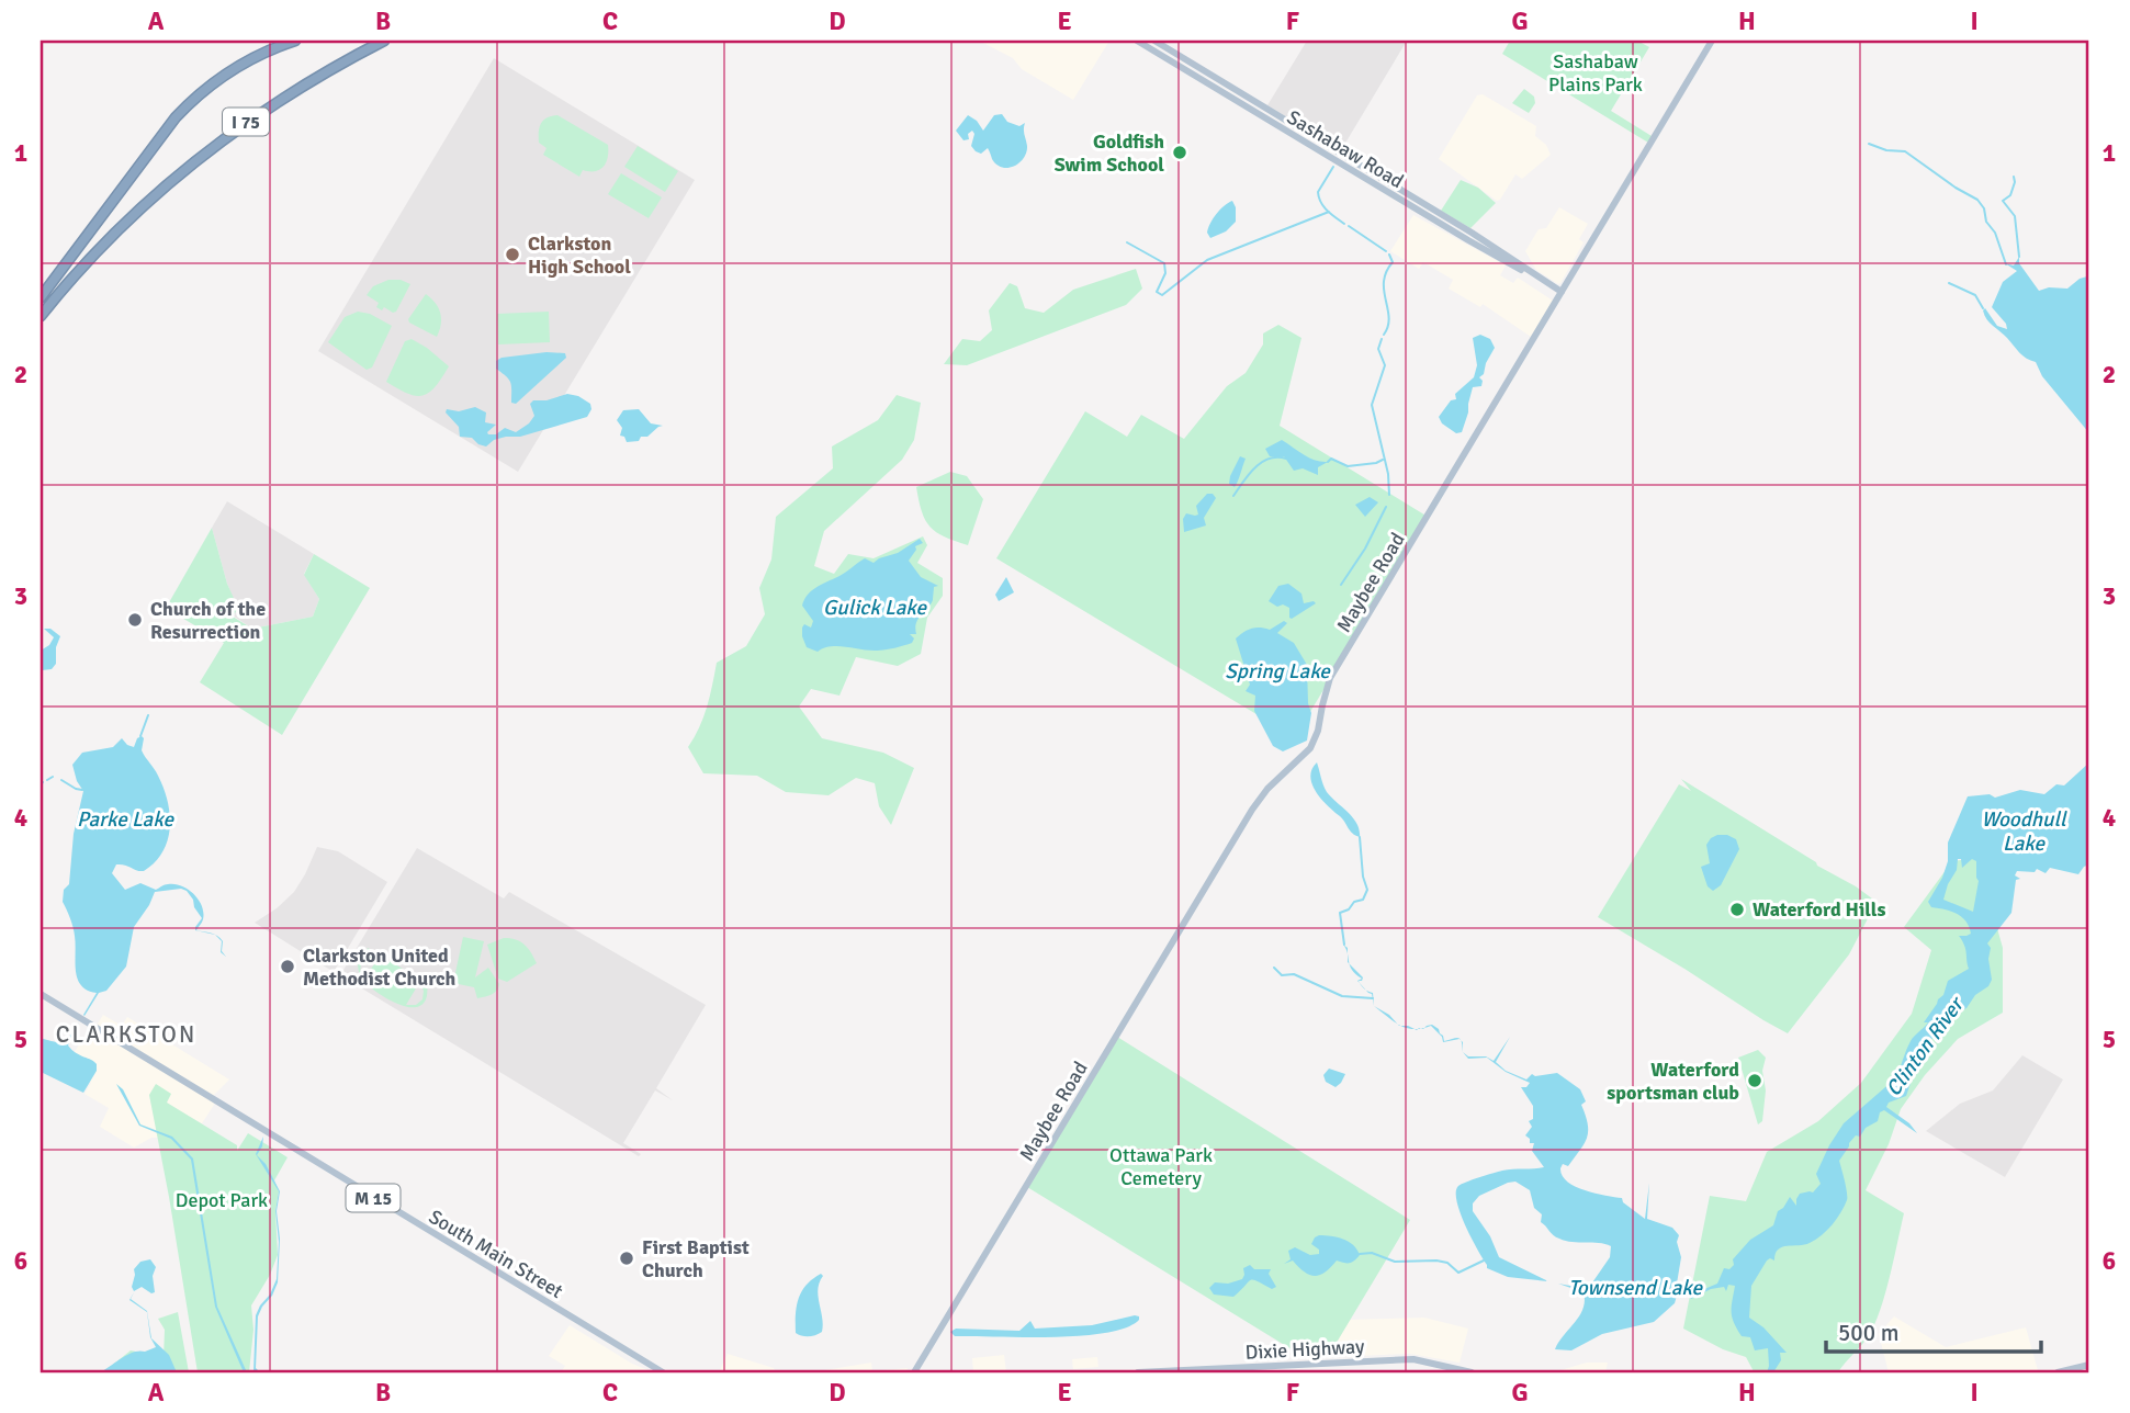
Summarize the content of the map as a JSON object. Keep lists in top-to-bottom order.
{
  "streets": {
    "highway": ["I 75"],
    "main road": [
      "Sashabaw Road",
      "Maybee Road",
      "M 15",
      "South Main Street",
      "Dixie Highway"
    ]
  },
  "crossings": [
    ["Sashabaw Road", "Maybee Road"]
  ],
  "districts": ["CLARKSTON"],
  "water": [
    "Gulick Lake",
    "Spring Lake",
    "Parke Lake",
    "Woodhull Lake",
    "Clinton River",
    "Townsend Lake"
  ],
  "parks": ["Sashabaw Plains Park", "Ottawa Park Cemetery", "Depot Park"],
  "places": [
    "Goldfish Swim School",
    "Clarkston High School",
    "Church of the Resurrection",
    "Waterford Hills",
    "Clarkston United Methodist Church",
    "Waterford sportsman club",
    "First Baptist Church"
  ],
  "scale_bar": "500 m",
  "grid": {
    "columns": [
      "A",
      "B",
      "C",
      "D",
      "E",
      "F",
      "G",
      "H",
      "I"
    ],
    "rows": [
      "1",
      "2",
      "3",
      "4",
      "5",
      "6"
    ]
  }
}
